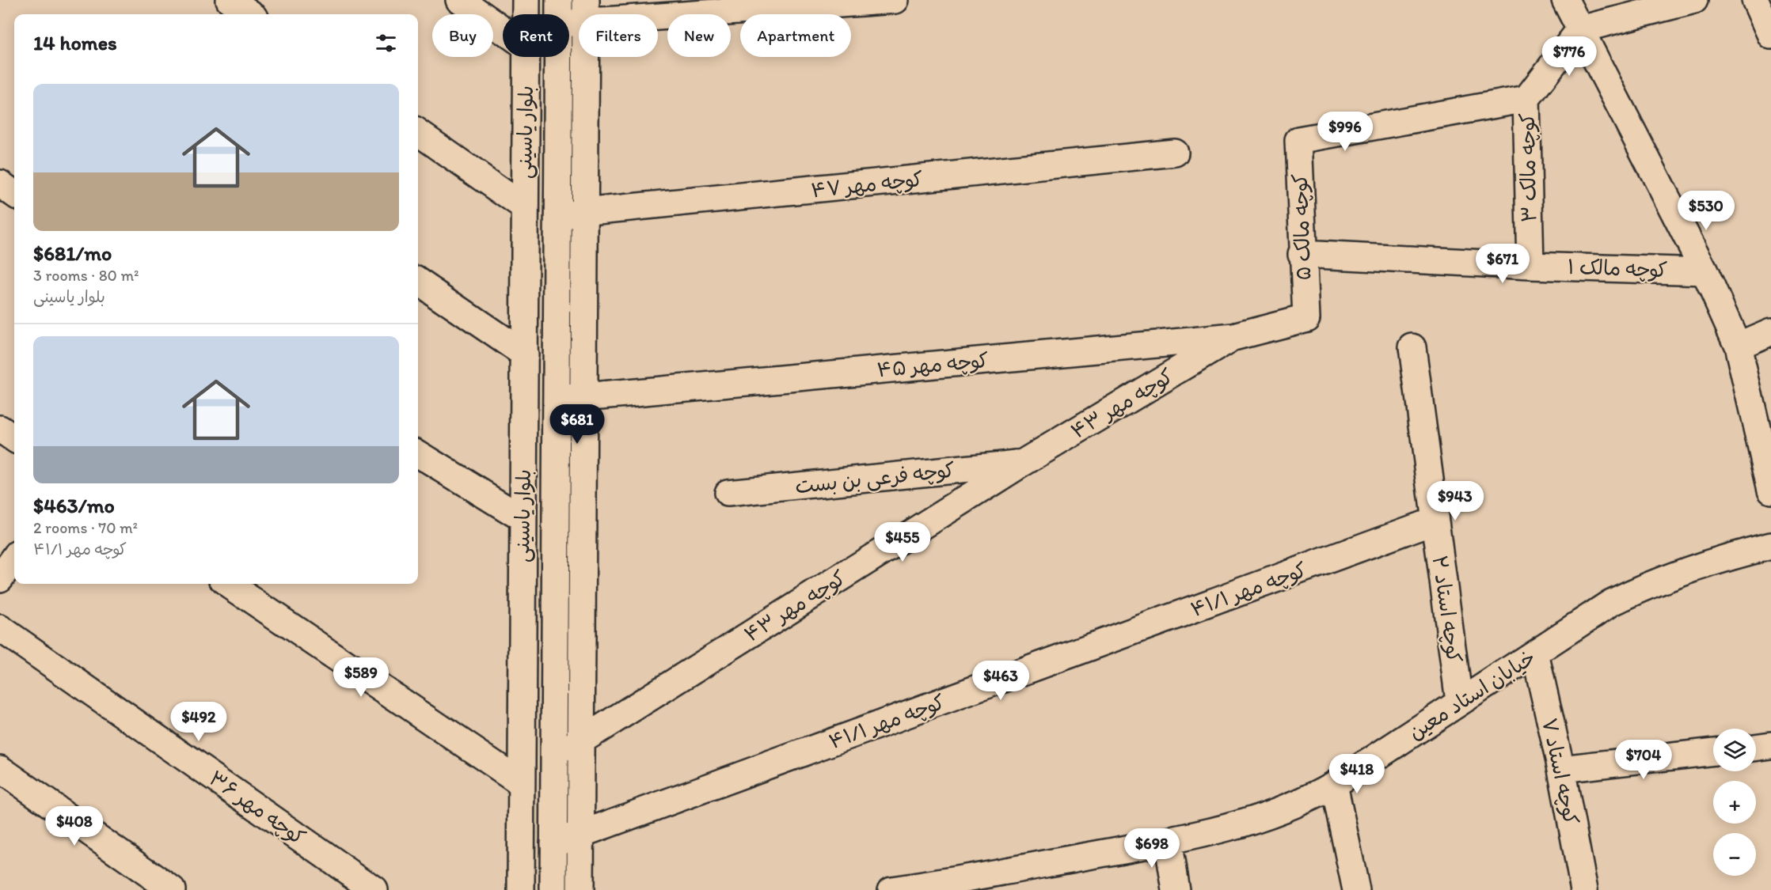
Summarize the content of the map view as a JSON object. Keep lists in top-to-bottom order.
{
  "streets": {
    "street": [
      "بلوار یاسینی",
      "کوچه مالک ۳",
      "کوچه مهر ۴۷",
      "کوچه مالک ۵",
      "کوچه مالک ۱",
      "کوچه مهر ۴۵",
      "کوچه مهر ۴۳",
      "کوچه فرعی بن بست",
      "کوچه مهر ۴۱/۱",
      "کوچه استاد ۲",
      "خیابان استاد معین",
      "کوچه استاد ۷",
      "کوچه مهر ۳۶"
    ]
  },
  "crossings": [
    ["بلوار یاسینی", "کوچه مهر ۴۷"],
    ["بلوار یاسینی", "کوچه مهر ۴۵"],
    ["بلوار یاسینی", "کوچه مهر ۴۳"],
    ["بلوار یاسینی", "کوچه مهر ۴۱/۱"],
    ["کوچه مالک ۳", "کوچه مالک ۵"],
    ["کوچه مالک ۳", "کوچه مالک ۱"],
    ["کوچه مالک ۵", "کوچه مالک ۱"],
    ["کوچه مالک ۵", "کوچه مهر ۴۵"],
    ["کوچه مهر ۴۵", "کوچه مهر ۴۳"],
    ["کوچه مهر ۴۳", "کوچه فرعی بن بست"],
    ["کوچه مهر ۴۱/۱", "کوچه استاد ۲"],
    ["کوچه استاد ۲", "خیابان استاد معین"],
    ["خیابان استاد معین", "کوچه استاد ۷"]
  ],
  "page": {
    "chip": [
      "Buy",
      "Rent",
      "Filters",
      "New",
      "Apartment"
    ],
    "heading": "14 homes",
    "price": [
      "$776",
      "$996",
      "$530",
      "$671",
      "$681",
      "$943",
      "$455",
      "$589",
      "$463",
      "$492",
      "$704",
      "$418",
      "$408",
      "$698"
    ],
    "list": [
      {
        "name": "$681/mo",
        "note": "3 rooms · 80 m² · بلوار یاسینی"
      },
      {
        "name": "$463/mo",
        "note": "2 rooms · 70 m² · کوچه مهر ۴۱/۱"
      }
    ],
    "map_buttons": ["+", "−"]
  }
}
